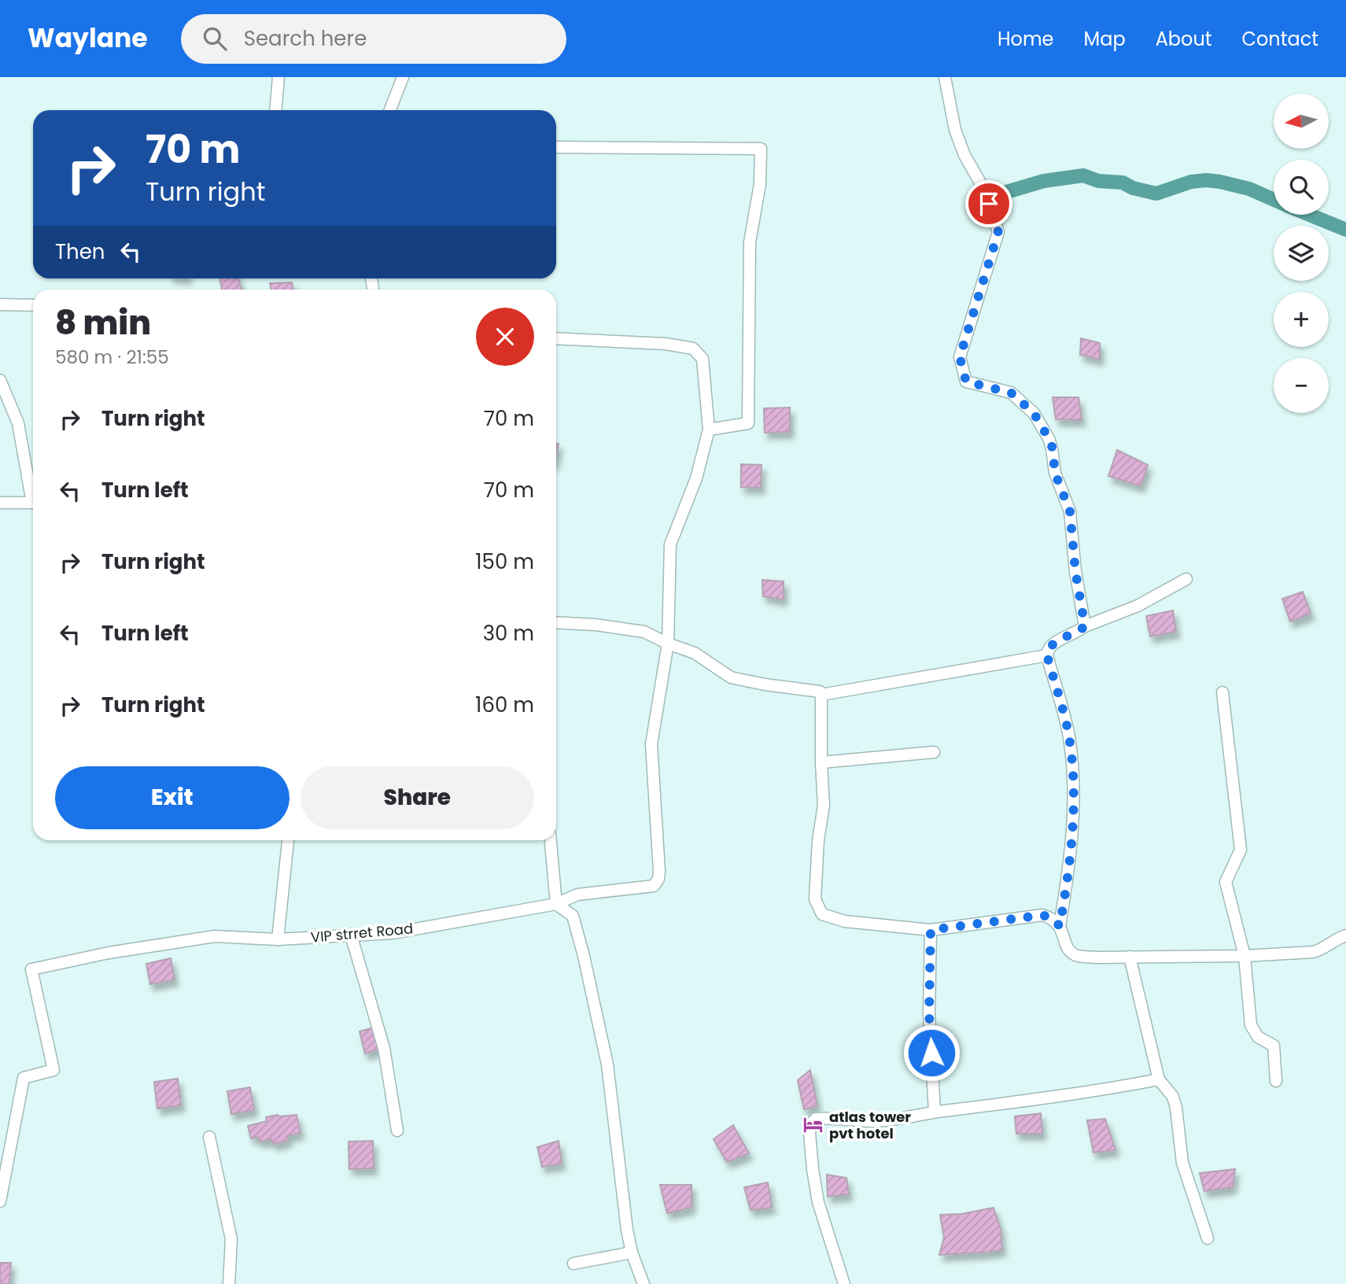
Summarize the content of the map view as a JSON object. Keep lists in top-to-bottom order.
{
  "streets": {
    "street": ["VIP strret Road"]
  },
  "places": {
    "hotel": ["atlas tower pvt hotel"]
  },
  "north": "left",
  "page": {
    "header": "Waylane",
    "search": "Search here",
    "nav": [
      "Home",
      "Map",
      "About",
      "Contact"
    ],
    "map_buttons": ["+", "−"],
    "turn": ["70 m", "Turn right"],
    "then": "Then",
    "heading": ["8 min", "580 m · 21:55"],
    "list": [
      {
        "name": "Turn right",
        "value": "70 m"
      },
      {
        "name": "Turn left",
        "value": "70 m"
      },
      {
        "name": "Turn right",
        "value": "150 m"
      },
      {
        "name": "Turn left",
        "value": "30 m"
      },
      {
        "name": "Turn right",
        "value": "160 m"
      }
    ],
    "buttons": ["Exit", "Share"]
  }
}
